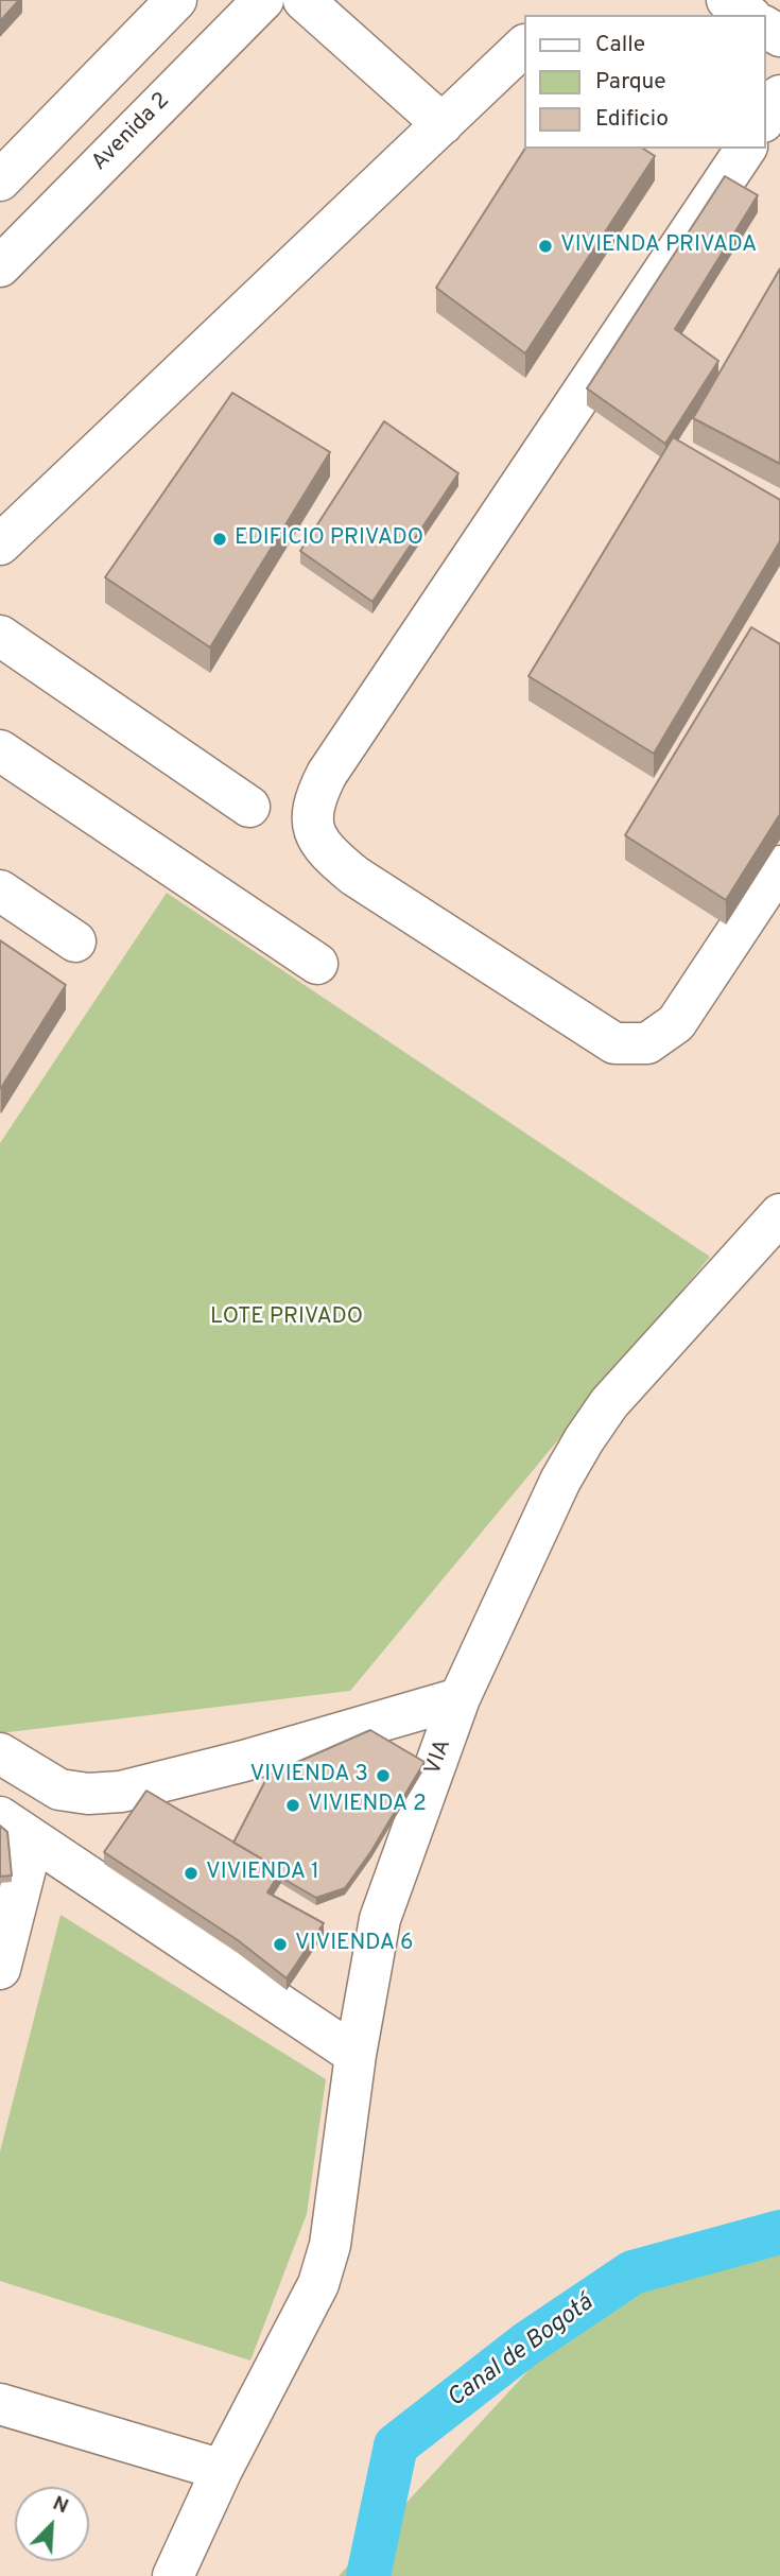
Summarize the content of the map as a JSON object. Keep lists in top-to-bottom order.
{
  "streets": {
    "street": ["Avenida 2", "VIA"]
  },
  "water": ["Canal de Bogotá"],
  "parks": ["LOTE PRIVADO"],
  "places": [
    "VIVIENDA PRIVADA",
    "EDIFICIO PRIVADO",
    "VIVIENDA 3",
    "VIVIENDA 2",
    "VIVIENDA 1",
    "VIVIENDA 6"
  ],
  "legend": ["Calle", "Parque", "Edificio"],
  "north": "top right"
}
